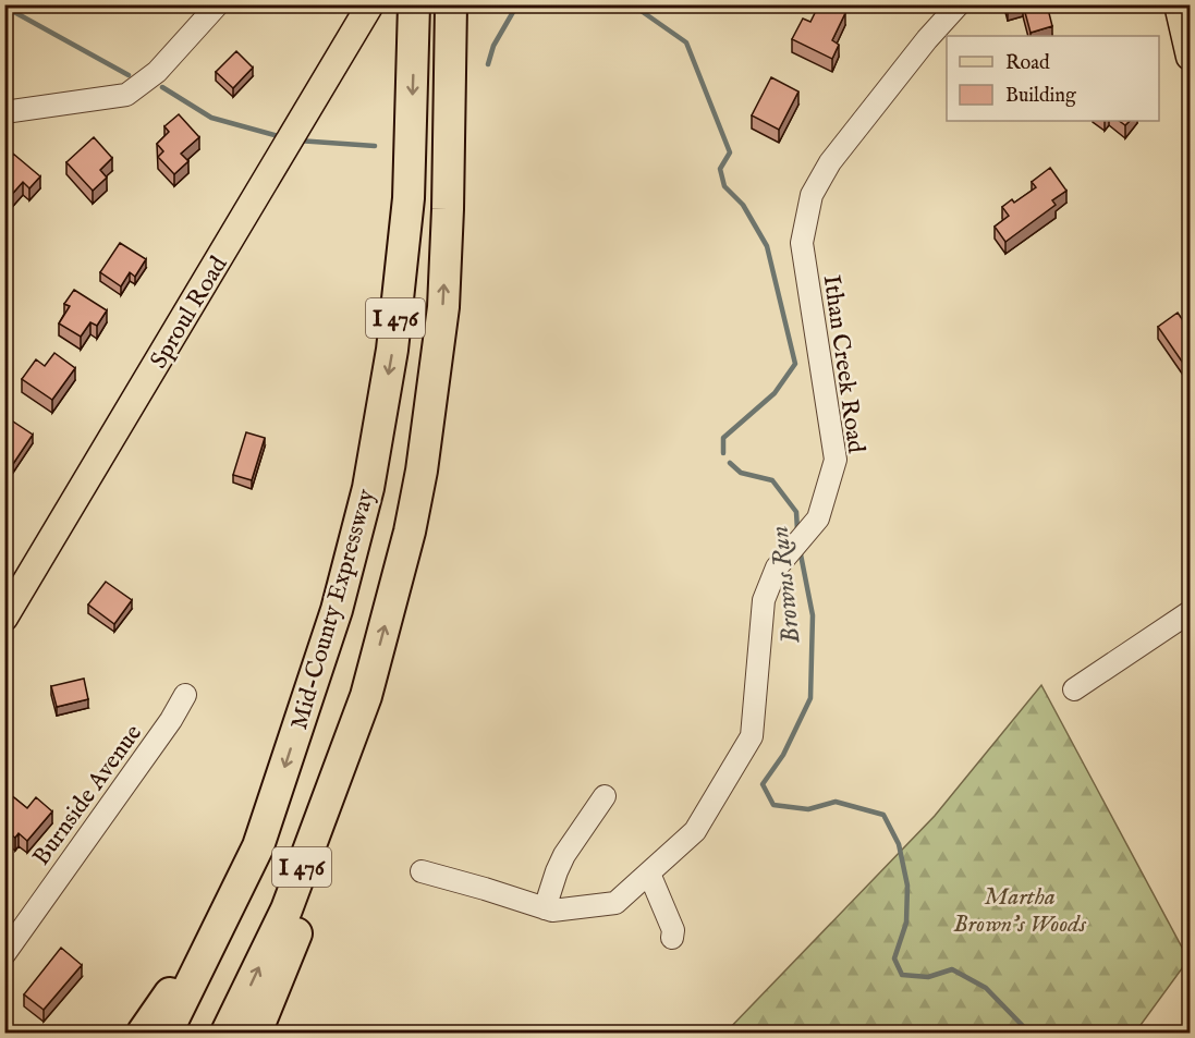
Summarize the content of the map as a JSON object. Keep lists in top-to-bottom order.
{
  "streets": {
    "highway": ["I 476", "Mid-County Expressway"],
    "main road": ["Sproul Road"],
    "street": ["Ithan Creek Road", "Burnside Avenue"]
  },
  "water": ["Browns Run"],
  "parks": ["Martha Brown's Woods"],
  "legend": ["Road", "Building"]
}
